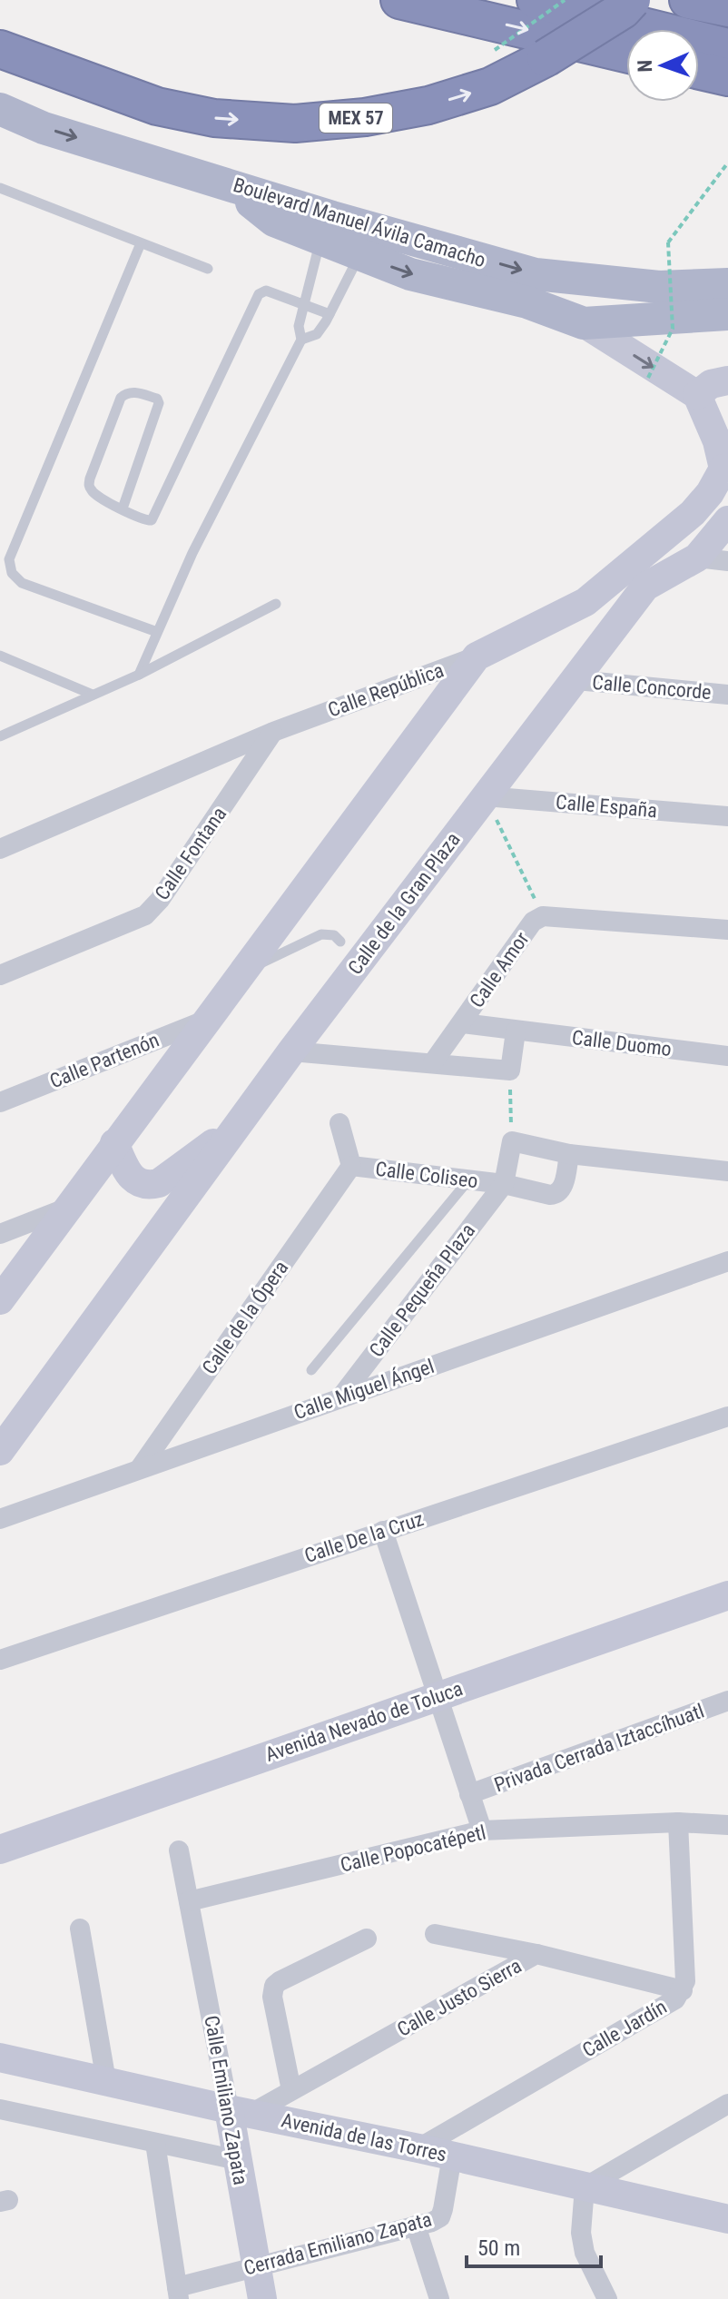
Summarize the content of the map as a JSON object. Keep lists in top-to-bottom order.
{
  "streets": {
    "highway": ["MEX 57"],
    "main road": ["Boulevard Manuel Ávila Camacho"],
    "street": [
      "Calle Concorde",
      "Calle República",
      "Calle España",
      "Calle Fontana",
      "Calle de la Gran Plaza",
      "Calle Amor",
      "Calle Duomo",
      "Calle Partenón",
      "Calle Coliseo",
      "Calle Pequeña Plaza",
      "Calle de la Ópera",
      "Calle Miguel Ángel",
      "Calle De la Cruz",
      "Avenida Nevado de Toluca",
      "Privada Cerrada Iztaccíhuatl",
      "Calle Popocatépetl",
      "Calle Justo Sierra",
      "Calle Jardín",
      "Calle Emiliano Zapata",
      "Avenida de las Torres",
      "Cerrada Emiliano Zapata"
    ]
  },
  "crossings": [
    ["Calle Concorde", "Calle de la Gran Plaza"],
    ["Calle República", "Calle Fontana"],
    ["Calle España", "Calle de la Gran Plaza"],
    ["Calle Amor", "Calle Duomo"],
    ["Calle Coliseo", "Calle Pequeña Plaza"],
    ["Calle Coliseo", "Calle de la Ópera"],
    ["Calle Pequeña Plaza", "Calle Miguel Ángel"],
    ["Calle de la Ópera", "Calle Miguel Ángel"],
    ["Calle Popocatépetl", "Calle Jardín"],
    ["Calle Popocatépetl", "Calle Emiliano Zapata"],
    ["Calle Justo Sierra", "Calle Jardín"],
    ["Calle Justo Sierra", "Calle Emiliano Zapata"],
    ["Calle Justo Sierra", "Avenida de las Torres"],
    ["Calle Jardín", "Avenida de las Torres"],
    ["Calle Emiliano Zapata", "Avenida de las Torres"],
    ["Calle Emiliano Zapata", "Cerrada Emiliano Zapata"],
    ["Avenida de las Torres", "Cerrada Emiliano Zapata"]
  ],
  "scale_bar": "50 m",
  "north": "left"
}
